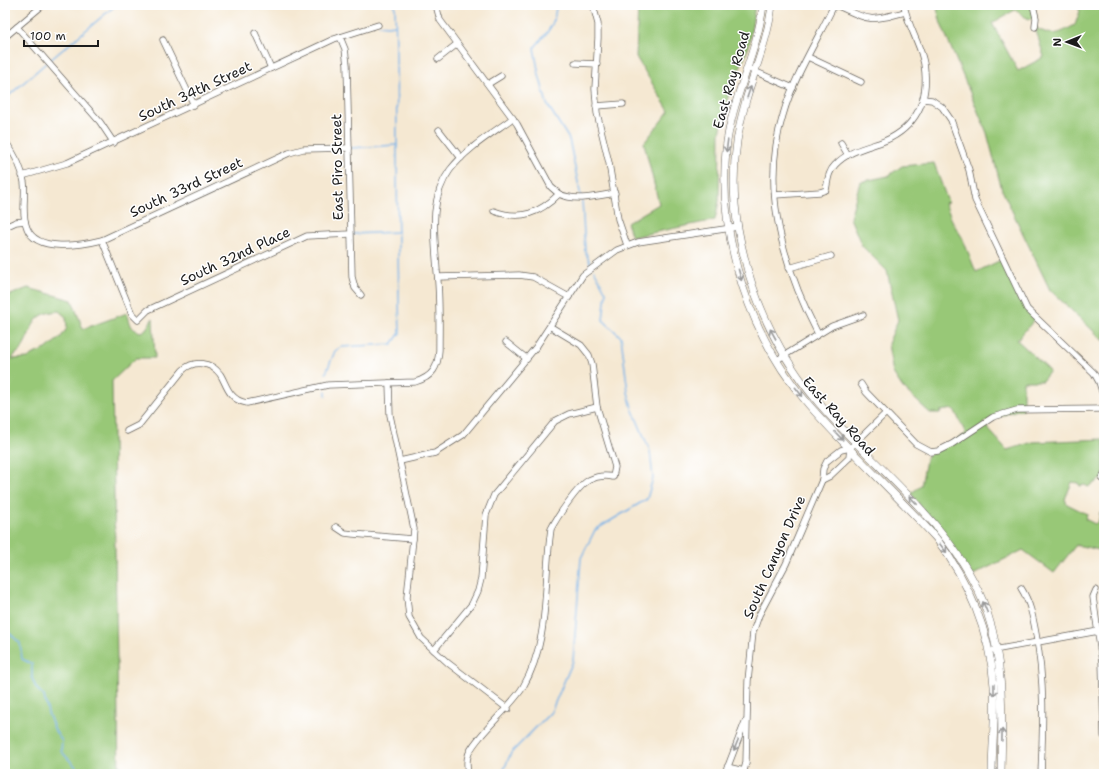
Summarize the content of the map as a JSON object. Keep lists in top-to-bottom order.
{
  "streets": {
    "main road": ["East Ray Road"],
    "street": [
      "South 34th Street",
      "East Piro Street",
      "South 33rd Street",
      "South 32nd Place",
      "South Canyon Drive"
    ]
  },
  "crossings": [
    ["East Ray Road", "South Canyon Drive"],
    ["South 34th Street", "East Piro Street"],
    ["East Piro Street", "South 33rd Street"],
    ["East Piro Street", "South 32nd Place"],
    ["South 33rd Street", "South 32nd Place"]
  ],
  "scale_bar": "100 m",
  "north": "left"
}
